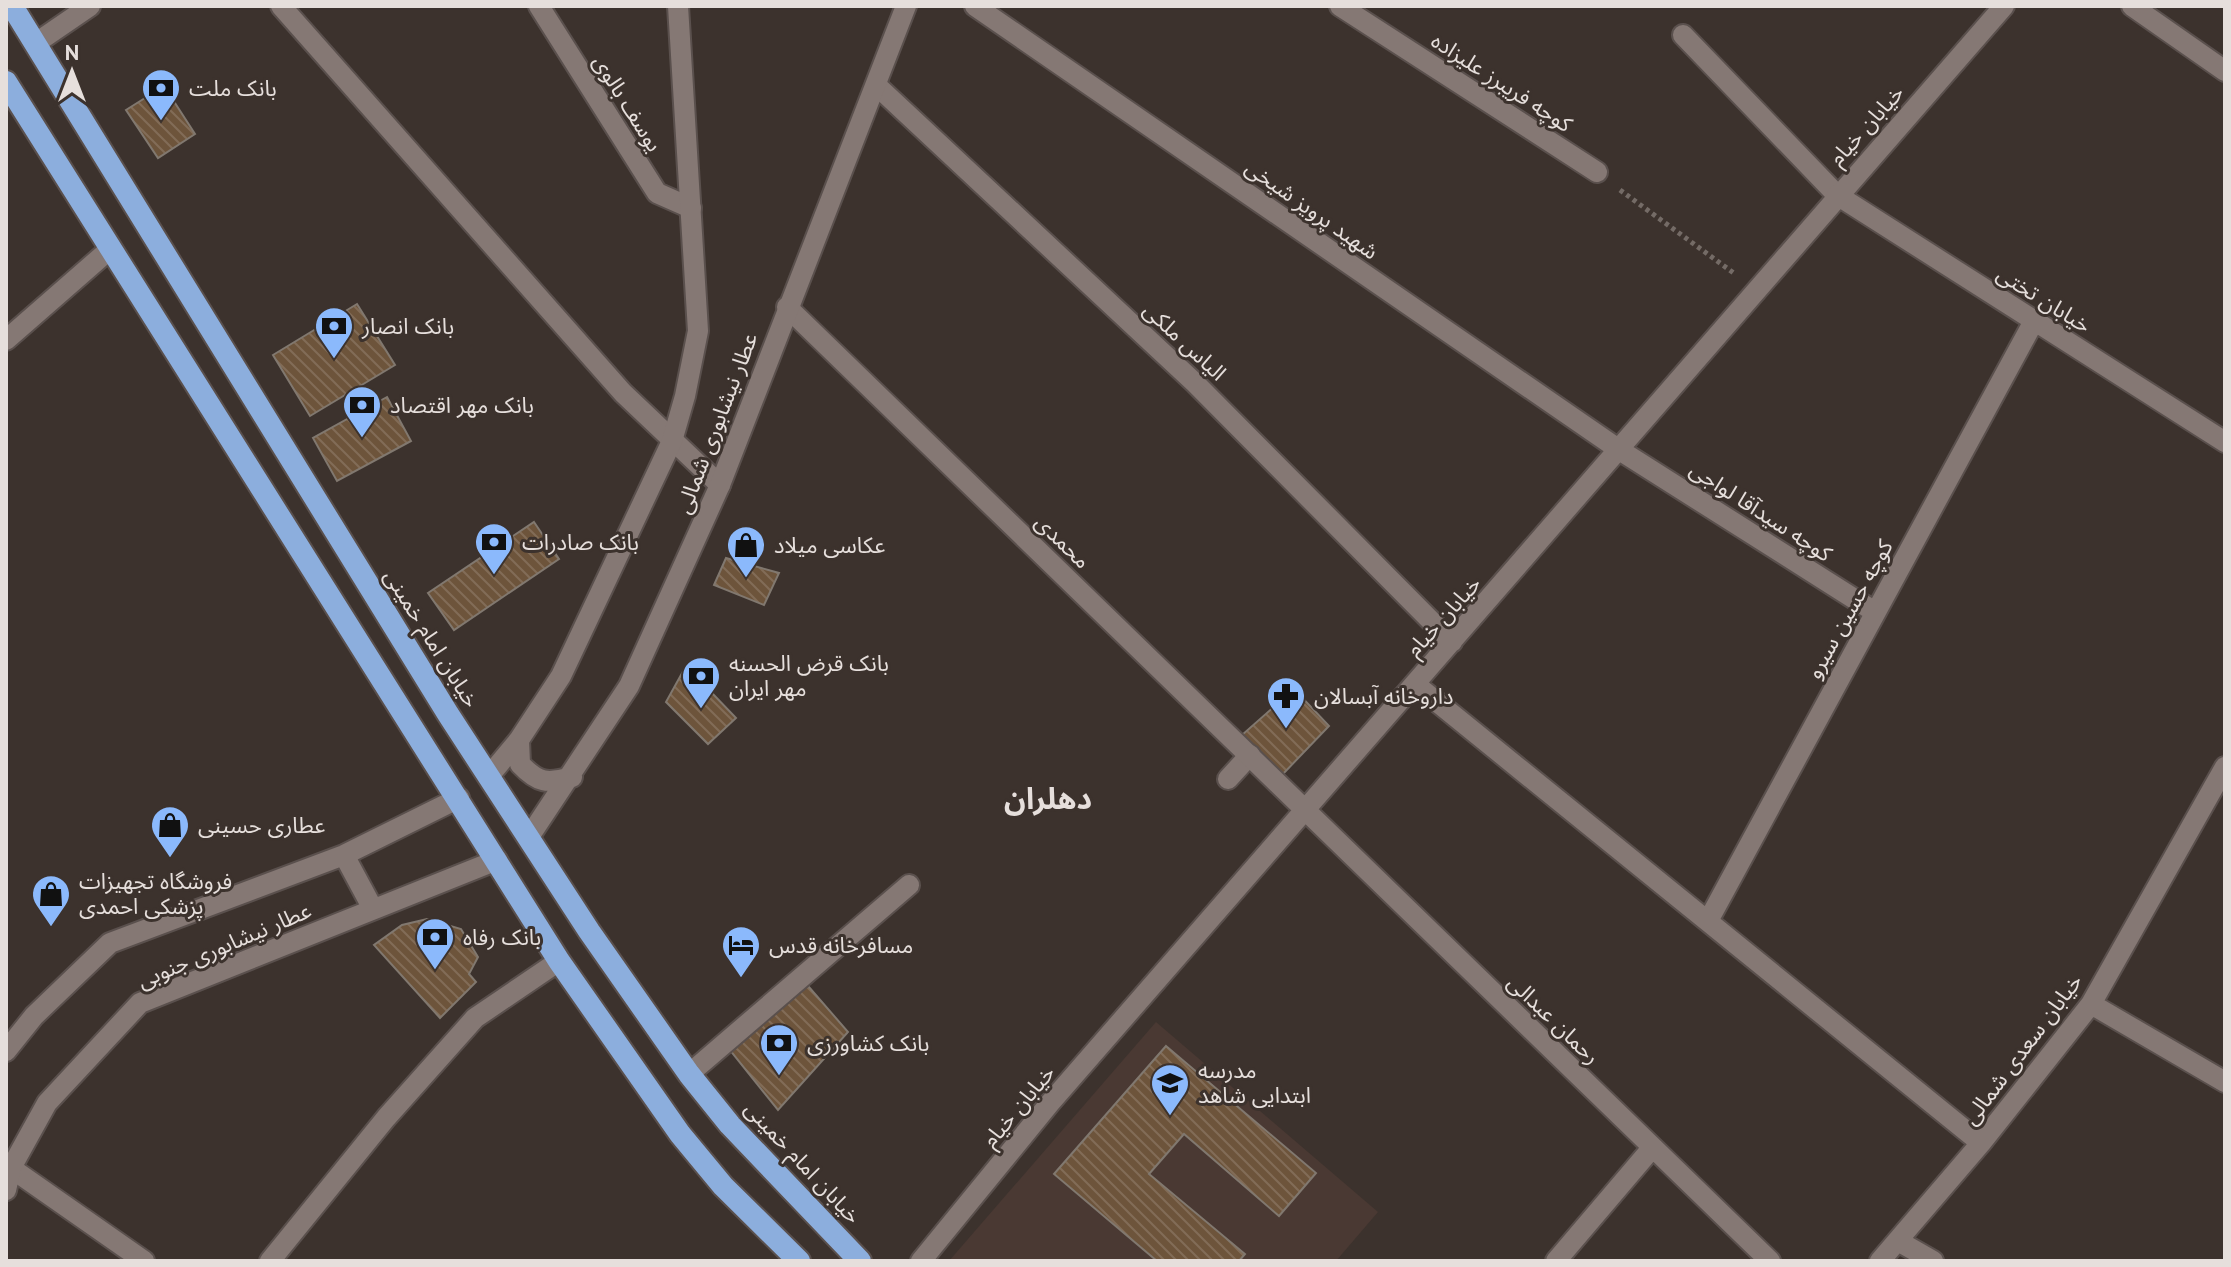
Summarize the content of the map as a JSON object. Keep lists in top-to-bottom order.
{
  "streets": {
    "highway": ["خیابان امام خمینی"],
    "street": [
      "کوچه فریبرز علیزاده",
      "یوسف بالوی",
      "خیابان خیام",
      "شهید پرویز شیخی",
      "خیابان تختی",
      "الیاس ملکی",
      "عطار نیشابوری شمالی",
      "کوچه سیدآقا لواجی",
      "محمدی",
      "کوچه حسین سیرو",
      "عطار نیشابوری جنوبی",
      "رحمان عبدالی",
      "خیابان سعدی شمالی"
    ]
  },
  "crossings": [
    ["یوسف بالوی", "عطار نیشابوری شمالی"],
    ["خیابان خیام", "شهید پرویز شیخی"],
    ["خیابان خیام", "خیابان تختی"],
    ["خیابان خیام", "الیاس ملکی"],
    ["خیابان خیام", "کوچه سیدآقا لواجی"],
    ["خیابان خیام", "محمدی"],
    ["خیابان خیام", "رحمان عبدالی"],
    ["شهید پرویز شیخی", "کوچه سیدآقا لواجی"],
    ["خیابان تختی", "کوچه حسین سیرو"],
    ["الیاس ملکی", "عطار نیشابوری شمالی"],
    ["عطار نیشابوری شمالی", "محمدی"],
    ["عطار نیشابوری شمالی", "خیابان امام خمینی"],
    ["کوچه سیدآقا لواجی", "کوچه حسین سیرو"],
    ["محمدی", "رحمان عبدالی"]
  ],
  "districts": ["دهلران"],
  "places": {
    "bank": [
      "بانک ملت",
      "بانک انصار",
      "بانک مهر اقتصاد",
      "بانک صادرات",
      "بانک قرض الحسنه مهر ایران",
      "بانک رفاه",
      "بانک کشاورزی"
    ],
    "shop": ["عکاسی میلاد", "عطاری حسینی", "فروشگاه تجهیزات پزشکی احمدی"],
    "pharmacy": ["داروخانه آبسالان"],
    "hotel": ["مسافرخانه قدس"],
    "school or university": ["مدرسه ابتدایی شاهد"]
  },
  "north": "top"
}
